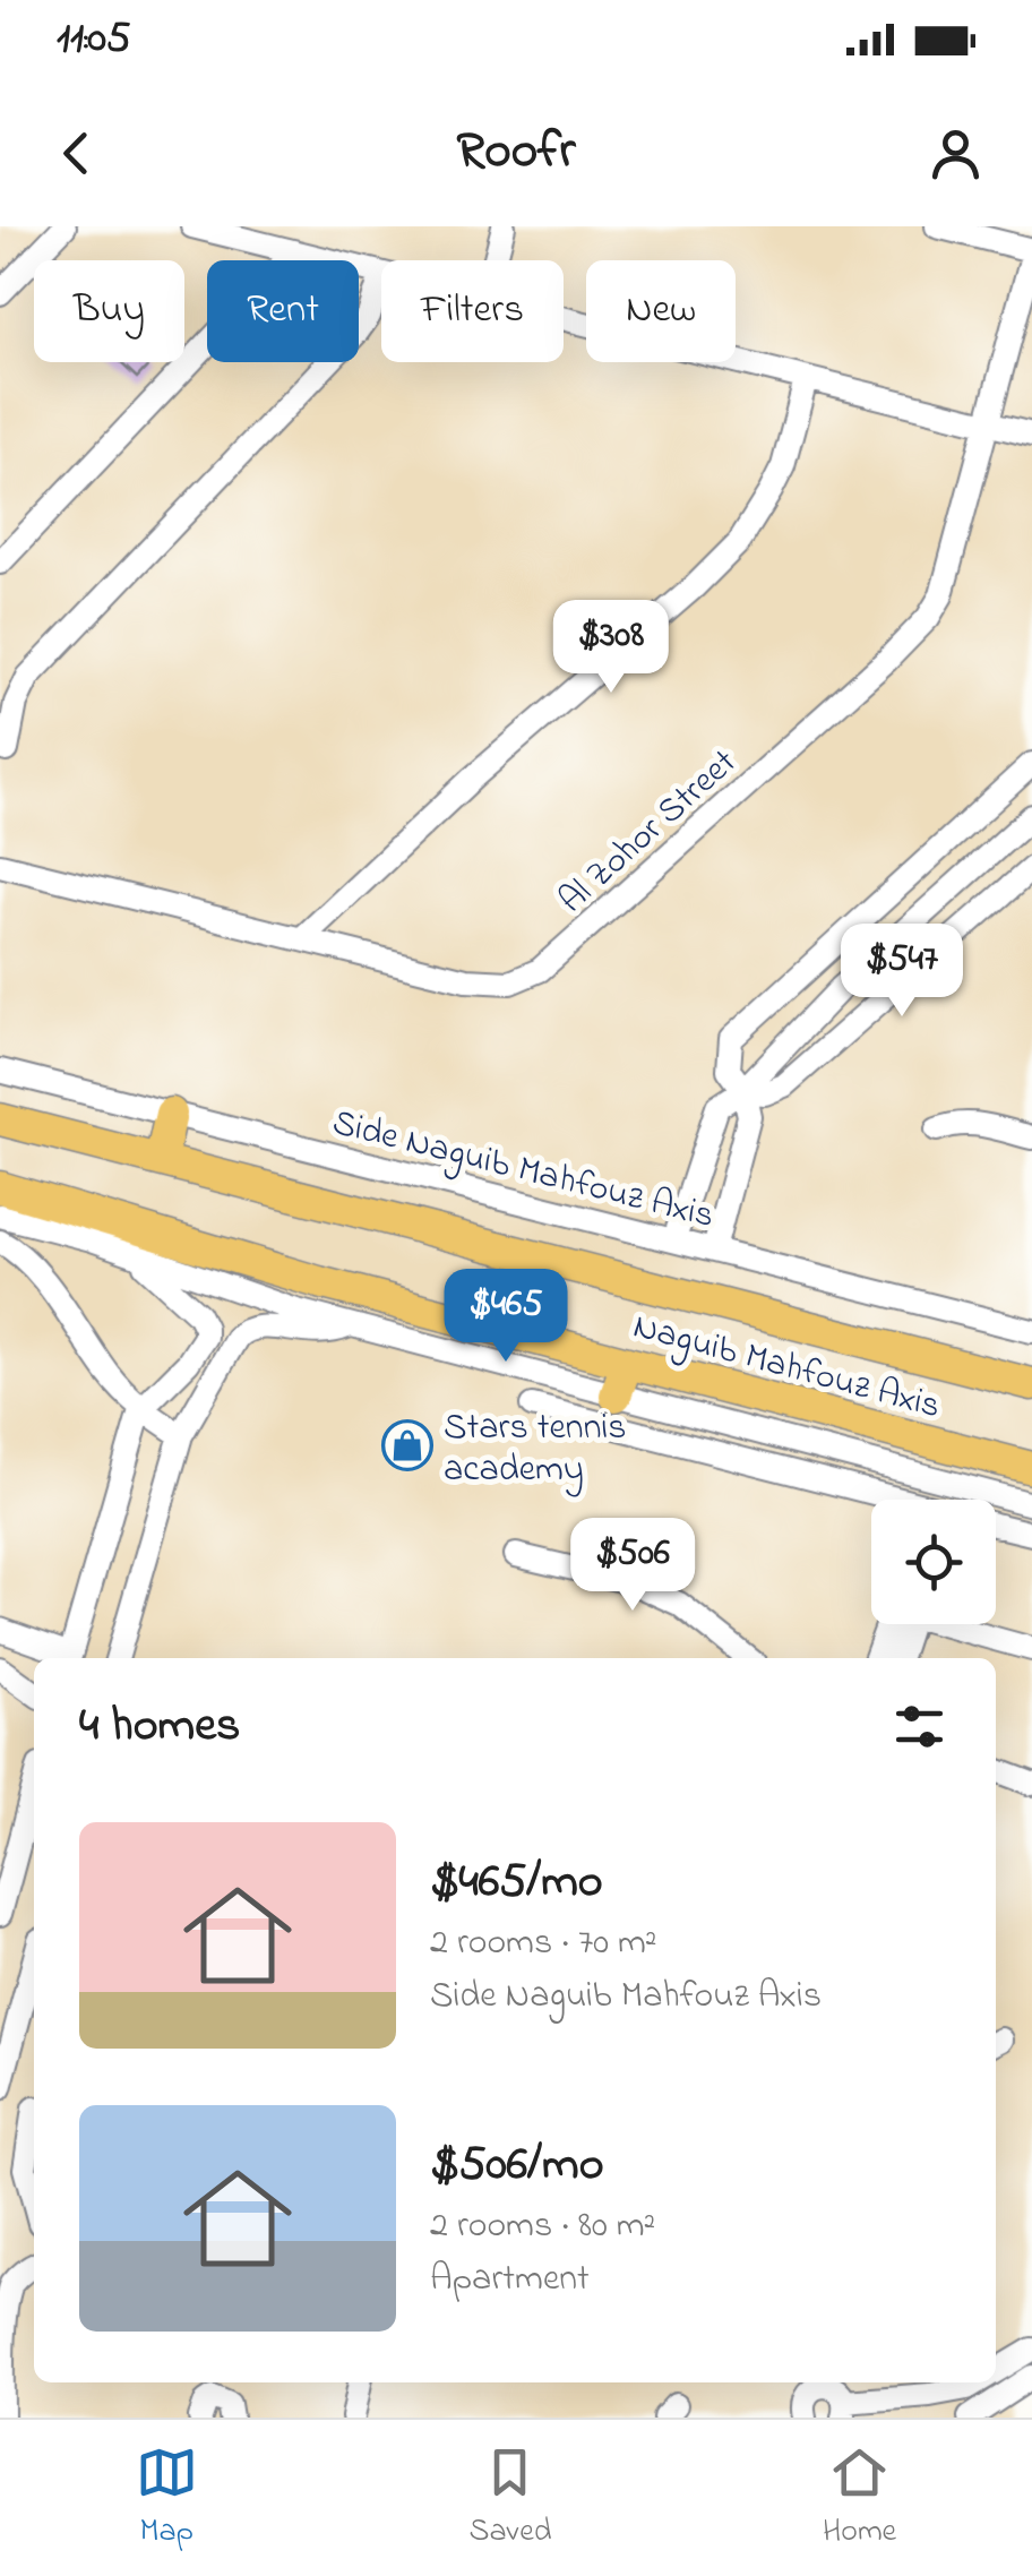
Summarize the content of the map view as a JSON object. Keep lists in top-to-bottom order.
{
  "streets": {
    "main road": ["Naguib Mahfouz Axis"],
    "street": ["Al Zohor Street", "Side Naguib Mahfouz Axis"]
  },
  "places": {
    "shop": ["Stars tennis academy"]
  },
  "page": {
    "status": "11:05",
    "header": "Roofr",
    "chip": [
      "Buy",
      "Rent",
      "Filters",
      "New"
    ],
    "price": [
      "$308",
      "$547",
      "$465",
      "$506"
    ],
    "heading": "4 homes",
    "list": [
      {
        "name": "$465/mo",
        "note": "2 rooms · 70 m² · Side Naguib Mahfouz Axis"
      },
      {
        "name": "$506/mo",
        "note": "2 rooms · 80 m² · Apartment"
      }
    ],
    "tabs": ["Map", "Saved", "Home"]
  }
}
